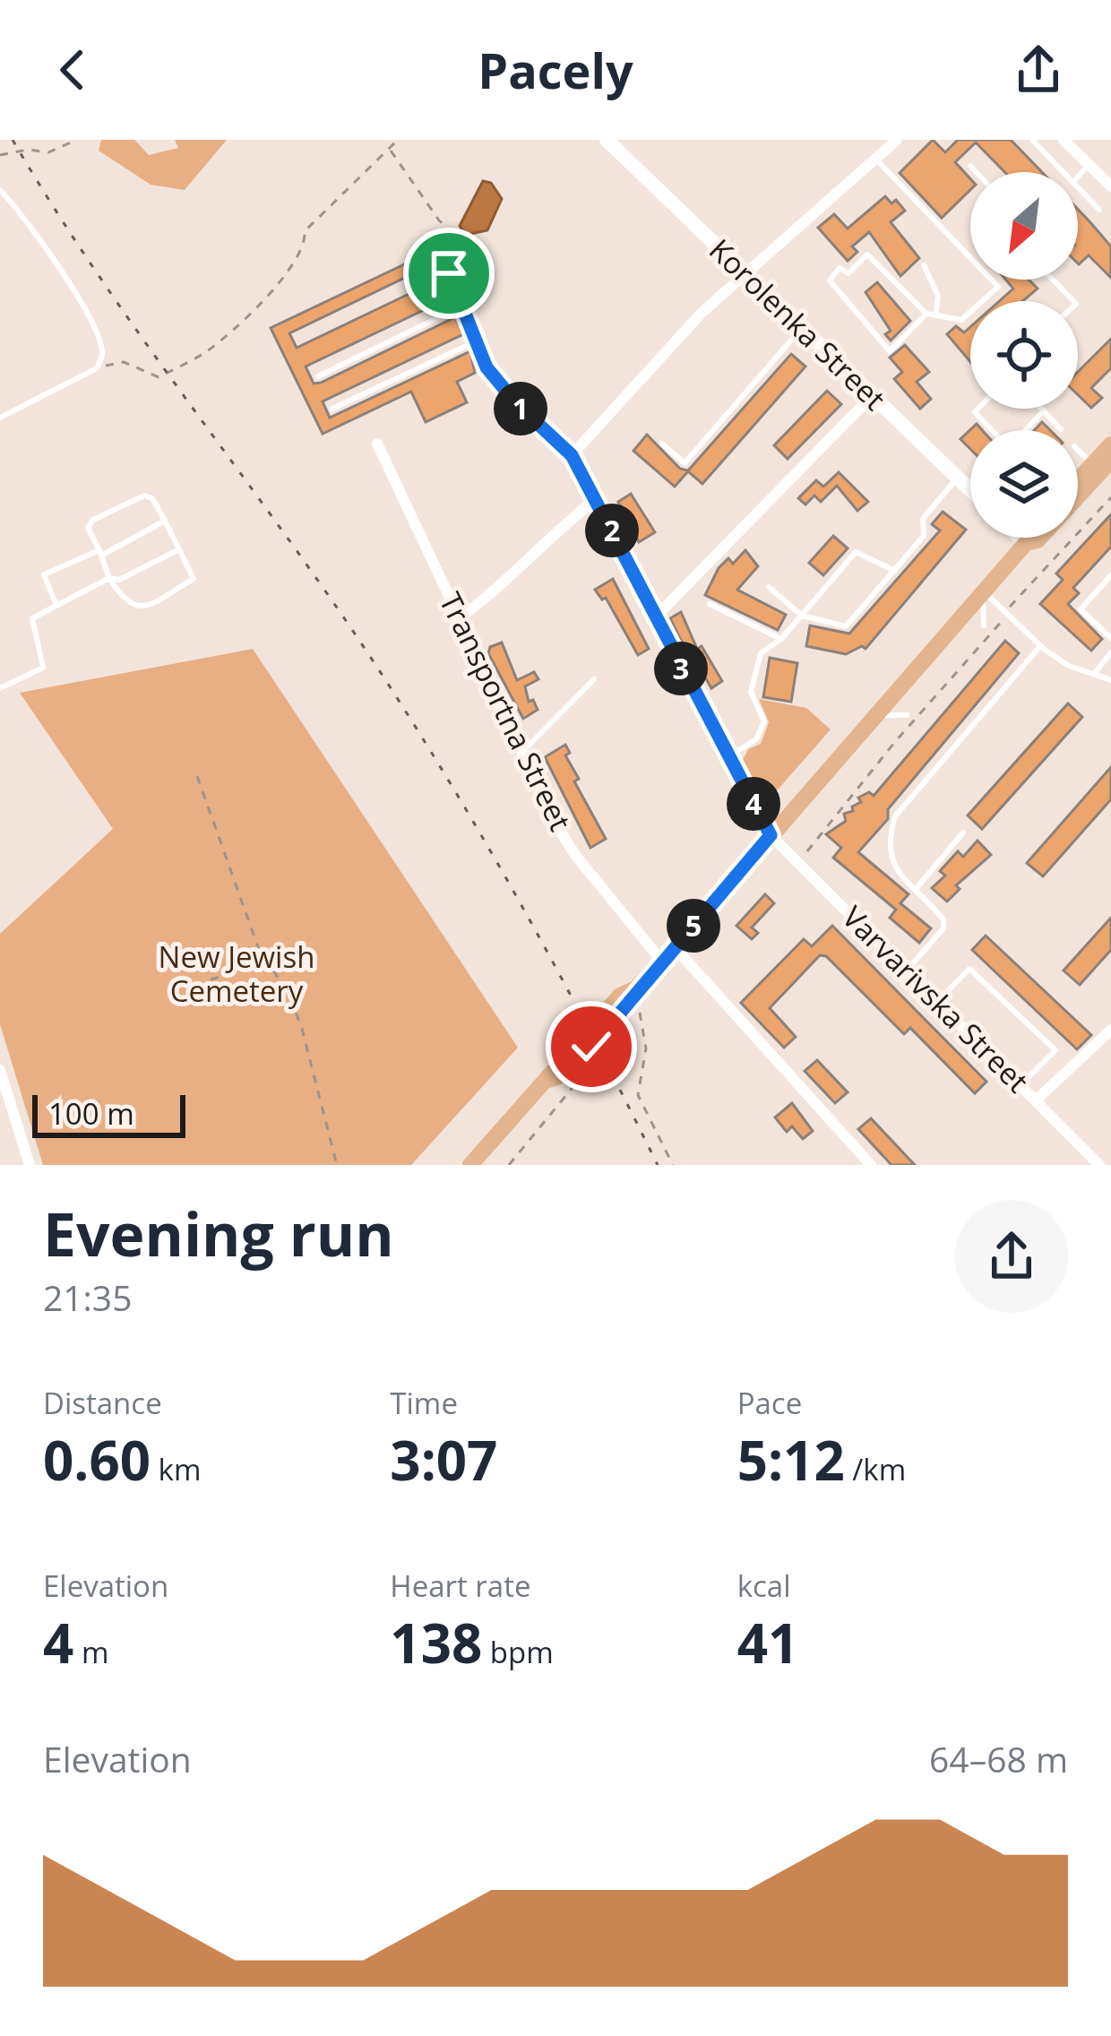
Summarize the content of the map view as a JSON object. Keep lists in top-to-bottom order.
{
  "streets": {
    "main road": ["Korolenka Street"],
    "street": ["Transportna Street", "Varvarivska Street"]
  },
  "parks": ["New Jewish Cemetery"],
  "scale_bar": "100 m",
  "north": "bottom left",
  "page": {
    "header": "Pacely",
    "pins": [
      "1",
      "2",
      "3",
      "4",
      "5"
    ],
    "scale": "100 m",
    "heading": ["Evening run", "21:35"],
    "stats": [
      ["Distance", "0.60 km"],
      ["Time", "3:07"],
      ["Pace", "5:12 /km"],
      ["Elevation", "4 m"],
      ["Heart rate", "138 bpm"],
      ["kcal", "41"]
    ],
    "chart": ["Elevation", "64–68 m"]
  }
}
